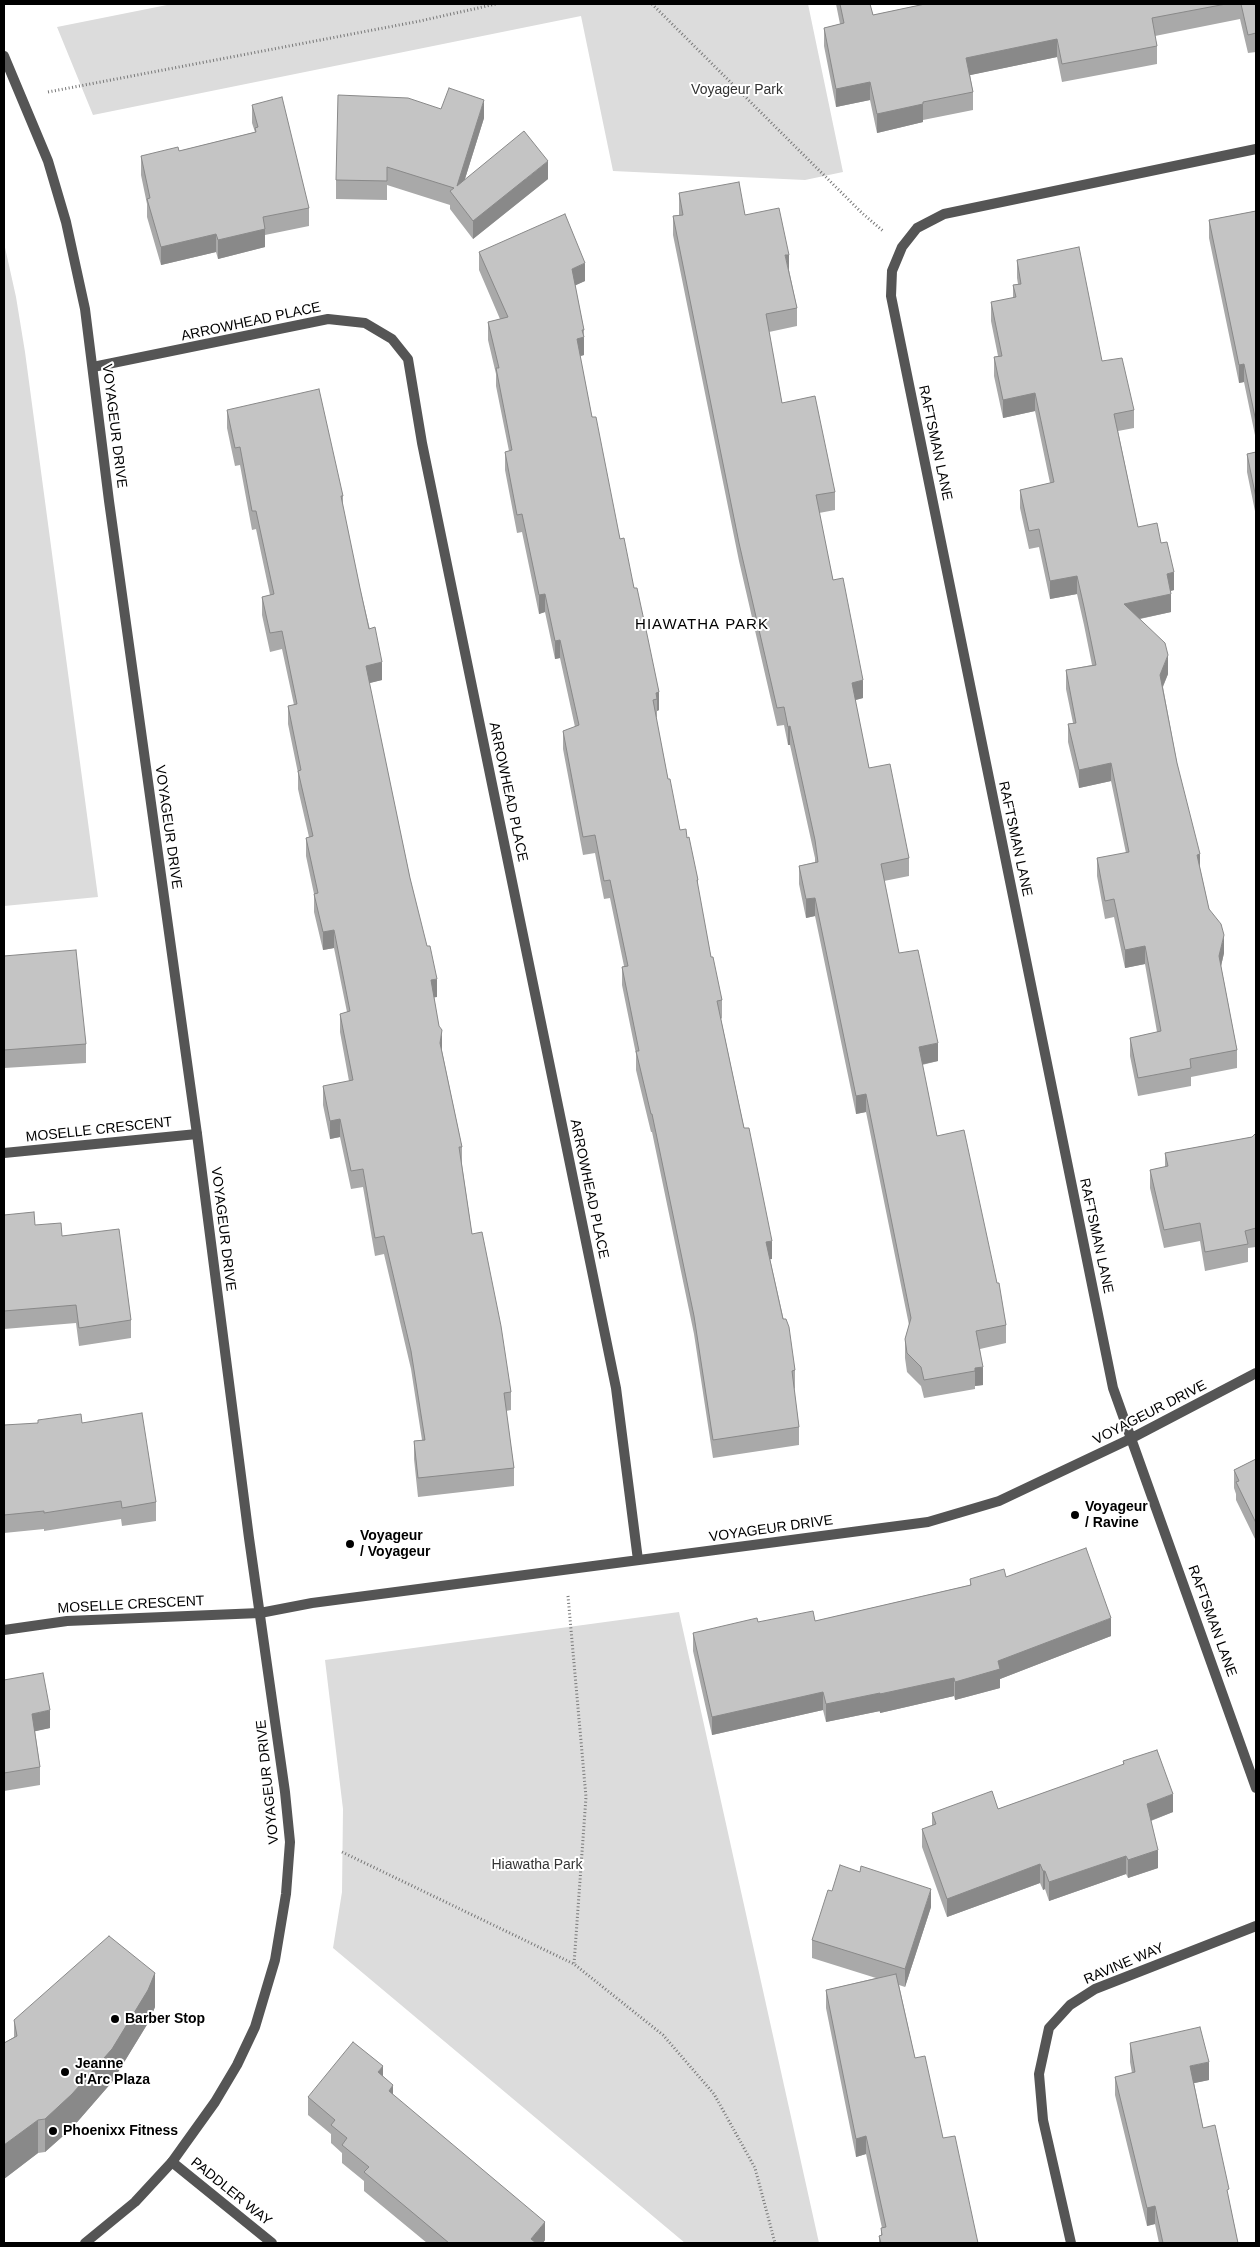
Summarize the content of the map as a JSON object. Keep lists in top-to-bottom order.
{
  "streets": {
    "street": [
      "ARROWHEAD PLACE",
      "VOYAGEUR DRIVE",
      "RAFTSMAN LANE",
      "MOSELLE CRESCENT",
      "RAVINE WAY",
      "PADDLER WAY"
    ]
  },
  "crossings": [
    ["ARROWHEAD PLACE", "VOYAGEUR DRIVE"],
    ["VOYAGEUR DRIVE", "RAFTSMAN LANE"],
    ["VOYAGEUR DRIVE", "MOSELLE CRESCENT"],
    ["VOYAGEUR DRIVE", "PADDLER WAY"]
  ],
  "districts": ["HIAWATHA PARK"],
  "parks": ["Voyageur Park", "Hiawatha Park"],
  "places": [
    "Voyageur / Ravine",
    "Voyageur / Voyageur",
    "Barber Stop",
    "Jeanne d'Arc Plaza",
    "Phoenixx Fitness"
  ]
}
